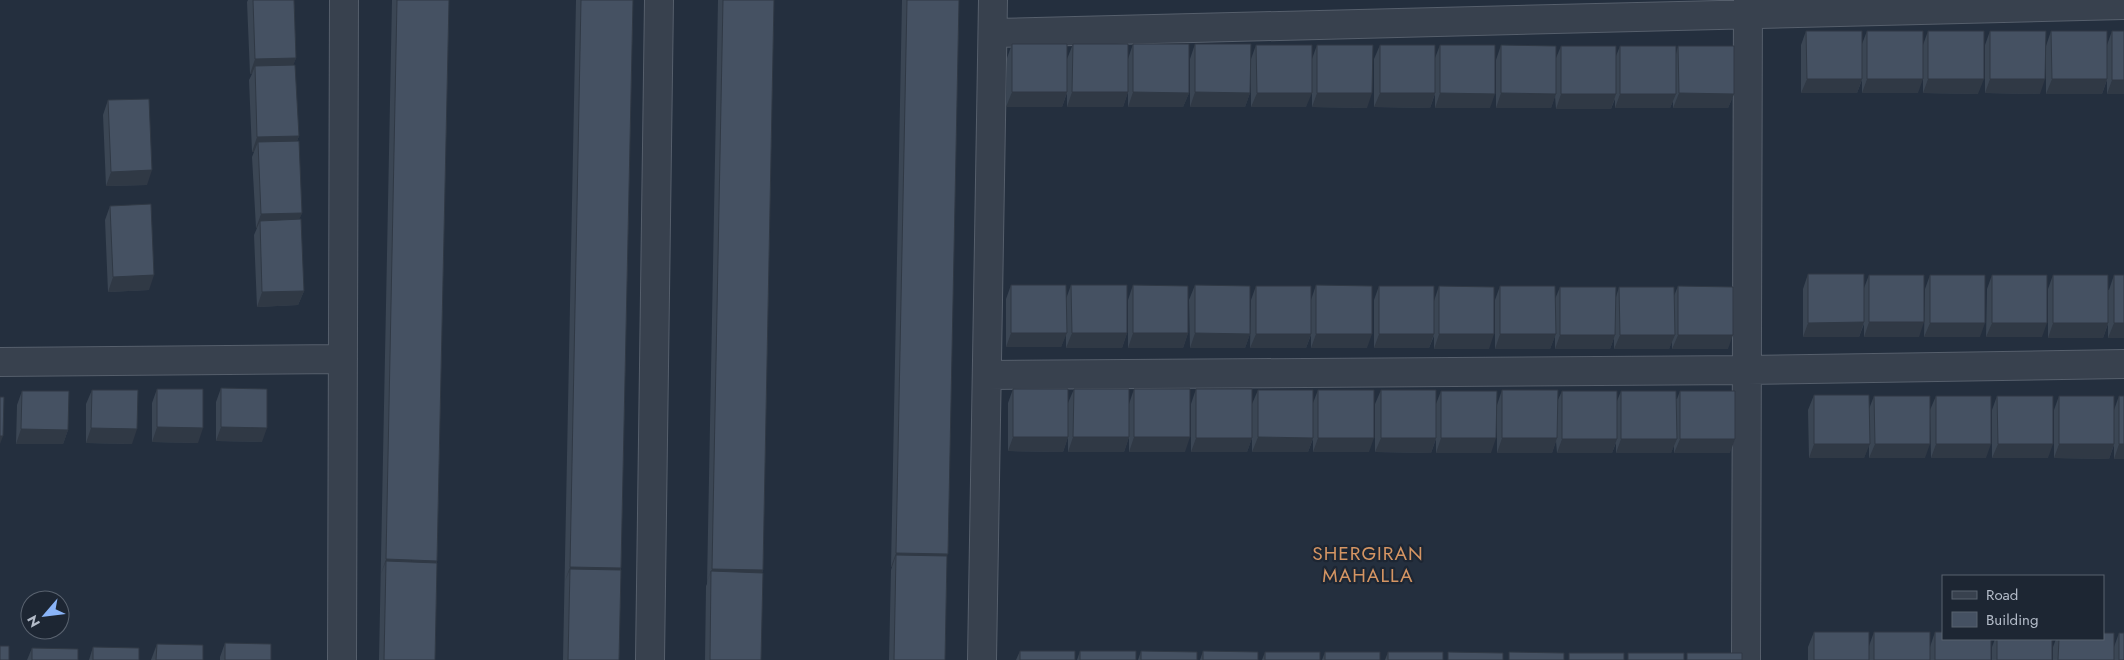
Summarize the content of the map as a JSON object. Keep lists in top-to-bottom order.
{
  "districts": ["SHERGIRAN MAHALLA"],
  "legend": ["Road", "Building"],
  "north": "bottom left"
}
